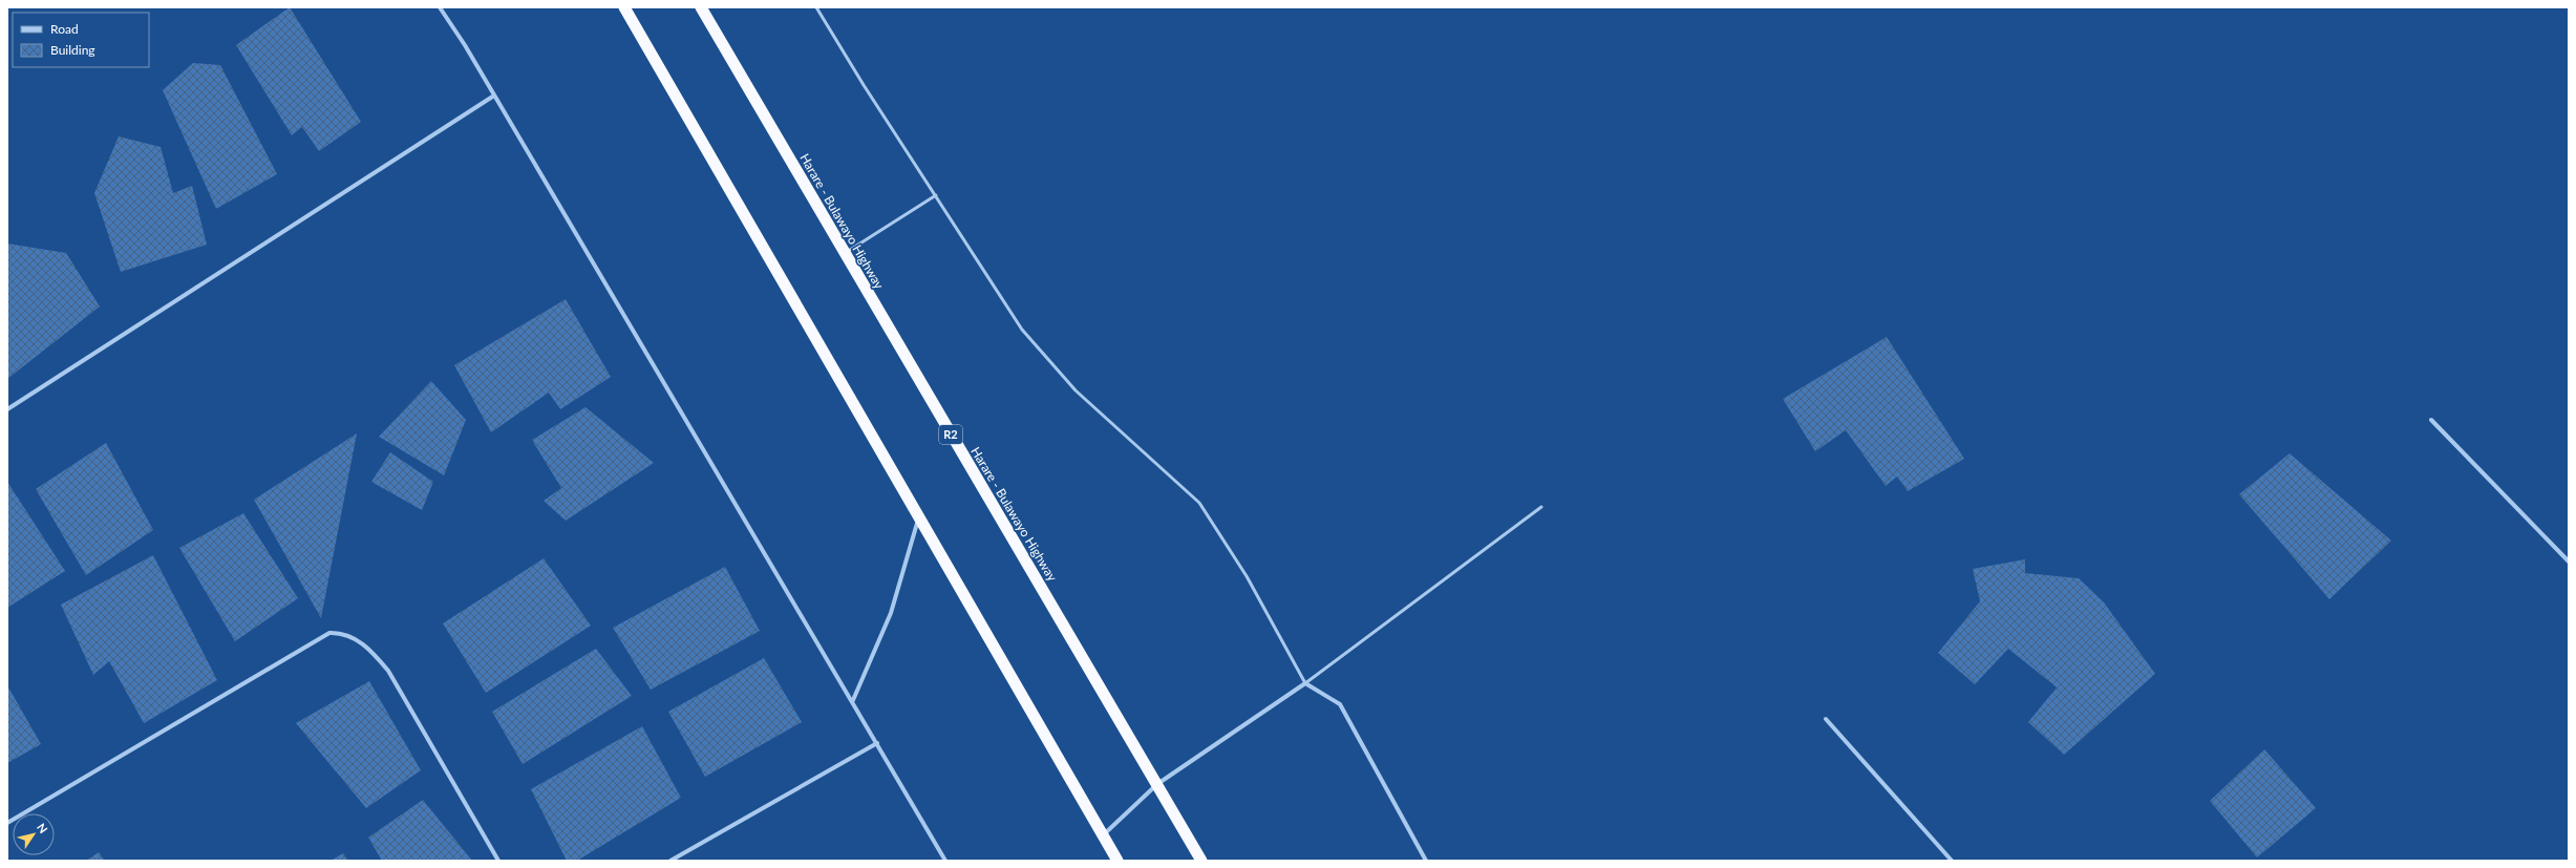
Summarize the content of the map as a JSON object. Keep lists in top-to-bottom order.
{
  "streets": {
    "highway": ["Harare - Bulawayo Highway", "R2"]
  },
  "legend": ["Road", "Building"],
  "north": "top right"
}
